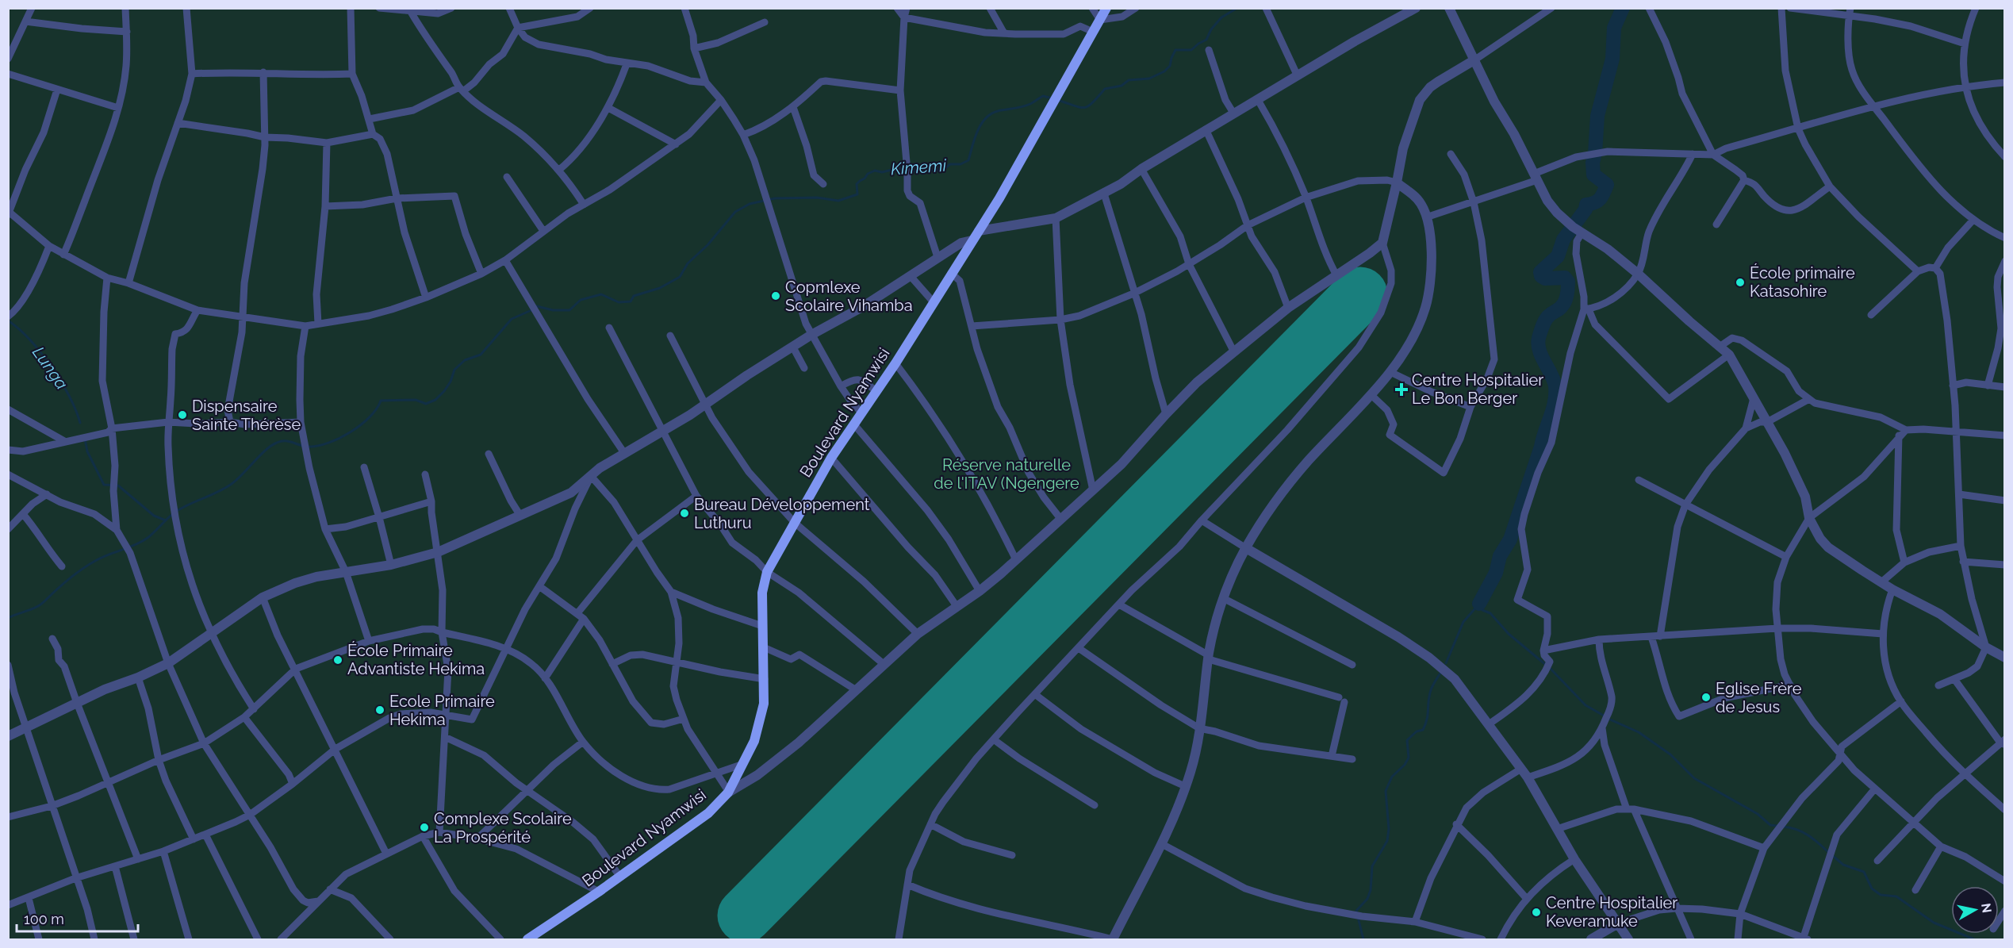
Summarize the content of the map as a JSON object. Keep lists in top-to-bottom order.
{
  "streets": {
    "main road": ["Boulevard Nyamwisi"]
  },
  "water": ["Kimemi", "Lunga"],
  "parks": ["Réserve naturelle de l'ITAV (Ngengere"],
  "places": {
    "other": [
      "École primaire Katasohire",
      "Copmlexe Scolaire Vihamba",
      "Dispensaire Sainte Thérèse",
      "Bureau Développement Luthuru",
      "École Primaire Advantiste Hekima",
      "Eglise Frère de Jesus",
      "Ecole Primaire Hekima",
      "Complexe Scolaire La Prospérité",
      "Centre Hospitalier Keveramuke"
    ],
    "health": ["Centre Hospitalier Le Bon Berger"]
  },
  "scale_bar": "100 m",
  "north": "right"
}
